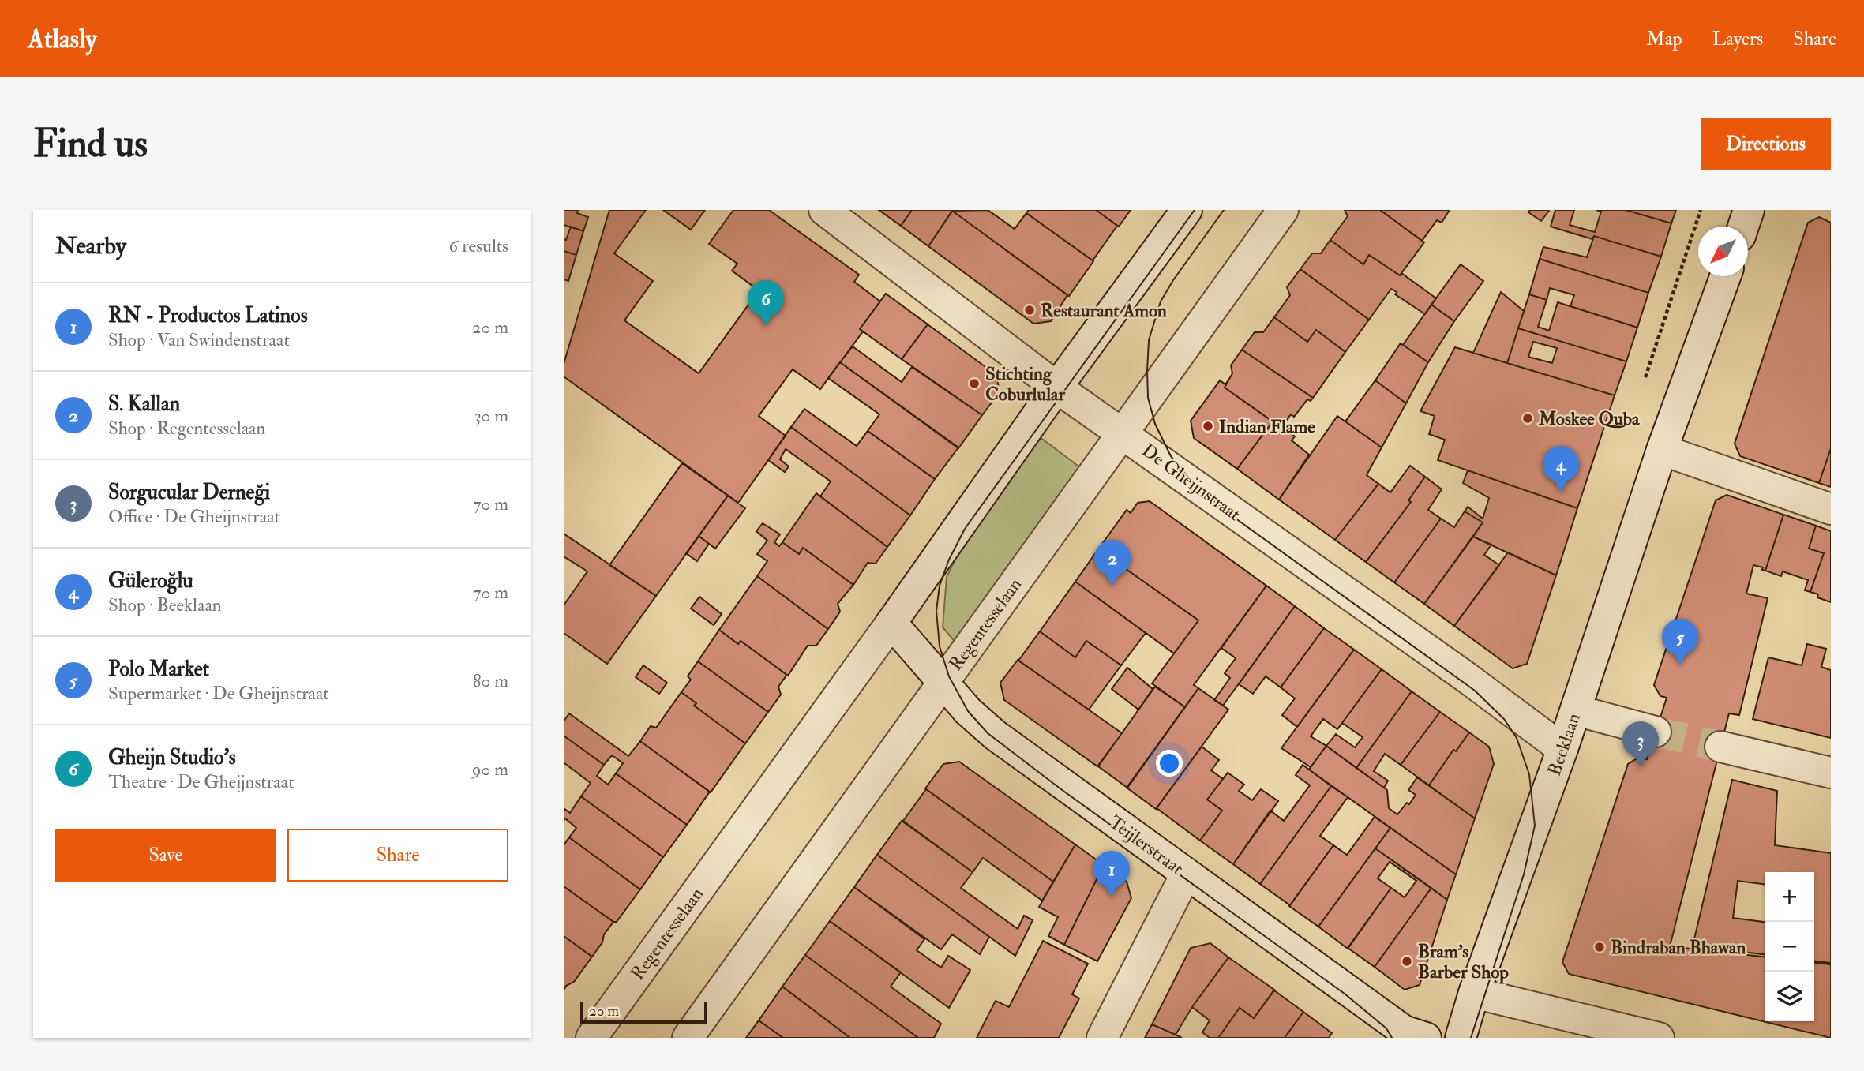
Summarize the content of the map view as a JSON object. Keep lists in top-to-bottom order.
{
  "streets": {
    "street": [
      "De Gheijnstraat",
      "Regentesselaan",
      "Beeklaan",
      "Teijlerstraat"
    ]
  },
  "crossings": [
    ["De Gheijnstraat", "Regentesselaan"],
    ["De Gheijnstraat", "Beeklaan"],
    ["Regentesselaan", "Teijlerstraat"]
  ],
  "places": [
    "Restaurant Amon",
    "Stichting Coburlular",
    "Moskee Quba",
    "Indian Flame",
    "Bindraban Bhawan",
    "Bram's Barber Shop"
  ],
  "scale_bar": "20 m",
  "north": "bottom left",
  "page": {
    "header": "Atlasly",
    "nav": ["Map", "Layers", "Share"],
    "buttons": [
      "Directions",
      ["Save", "Share"]
    ],
    "title": "Find us",
    "heading": ["Nearby", "6 results"],
    "pins": [
      "6",
      "4",
      "2",
      "5",
      "3",
      "1"
    ],
    "list": [
      {
        "mark": "1",
        "name": "RN - Productos Latinos",
        "note": "Shop · Van Swindenstraat",
        "value": "20 m"
      },
      {
        "mark": "2",
        "name": "S. Kallan",
        "note": "Shop · Regentesselaan",
        "value": "30 m"
      },
      {
        "mark": "3",
        "name": "Sorgucular Derneği",
        "note": "Office · De Gheijnstraat",
        "value": "70 m"
      },
      {
        "mark": "4",
        "name": "Güleroğlu",
        "note": "Shop · Beeklaan",
        "value": "70 m"
      },
      {
        "mark": "5",
        "name": "Polo Market",
        "note": "Supermarket · De Gheijnstraat",
        "value": "80 m"
      },
      {
        "mark": "6",
        "name": "Gheijn Studio's",
        "note": "Theatre · De Gheijnstraat",
        "value": "90 m"
      }
    ],
    "map_buttons": ["+", "−"],
    "scale": "20 m"
  }
}
